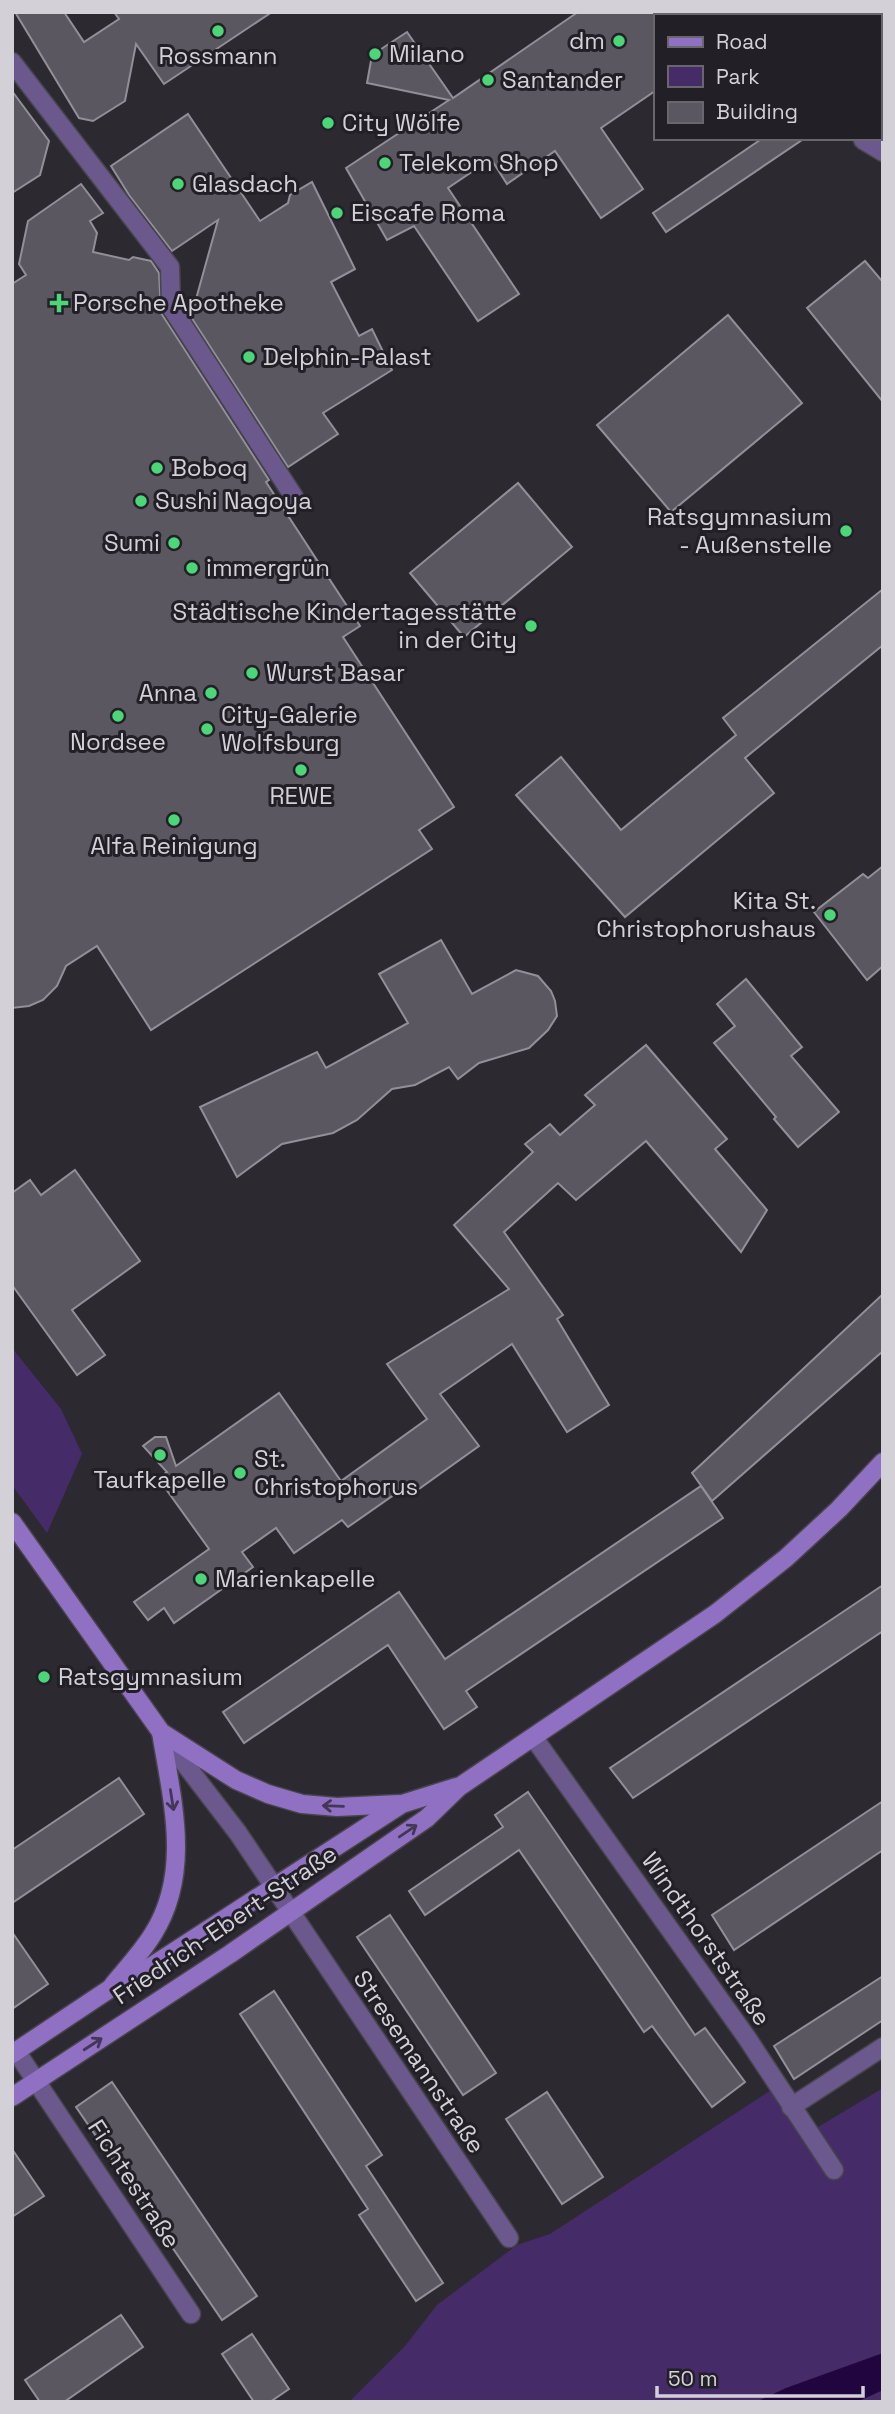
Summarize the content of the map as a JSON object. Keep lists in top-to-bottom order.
{
  "streets": {
    "street": [
      "Friedrich-Ebert-Straße",
      "Windthorststraße",
      "Stresemannstraße",
      "Fichtestraße"
    ]
  },
  "crossings": [
    ["Friedrich-Ebert-Straße", "Windthorststraße"],
    ["Friedrich-Ebert-Straße", "Stresemannstraße"],
    ["Friedrich-Ebert-Straße", "Fichtestraße"]
  ],
  "places": {
    "other": [
      "Rossmann",
      "dm",
      "Milano",
      "Santander",
      "City Wölfe",
      "Telekom Shop",
      "Glasdach",
      "Eiscafe Roma",
      "Delphin-Palast",
      "Boboq",
      "Sushi Nagoya",
      "Ratsgymnasium - Außenstelle",
      "Sumi",
      "immergrün",
      "Städtische Kindertagesstätte in der City",
      "Wurst Basar",
      "Anna",
      "Nordsee",
      "City-Galerie Wolfsburg",
      "REWE",
      "Alfa Reinigung",
      "Kita St. Christophorushaus",
      "Taufkapelle",
      "St. Christophorus",
      "Marienkapelle",
      "Ratsgymnasium"
    ],
    "health": ["Porsche Apotheke"]
  },
  "legend": ["Road", "Park", "Building"],
  "scale_bar": "50 m"
}
